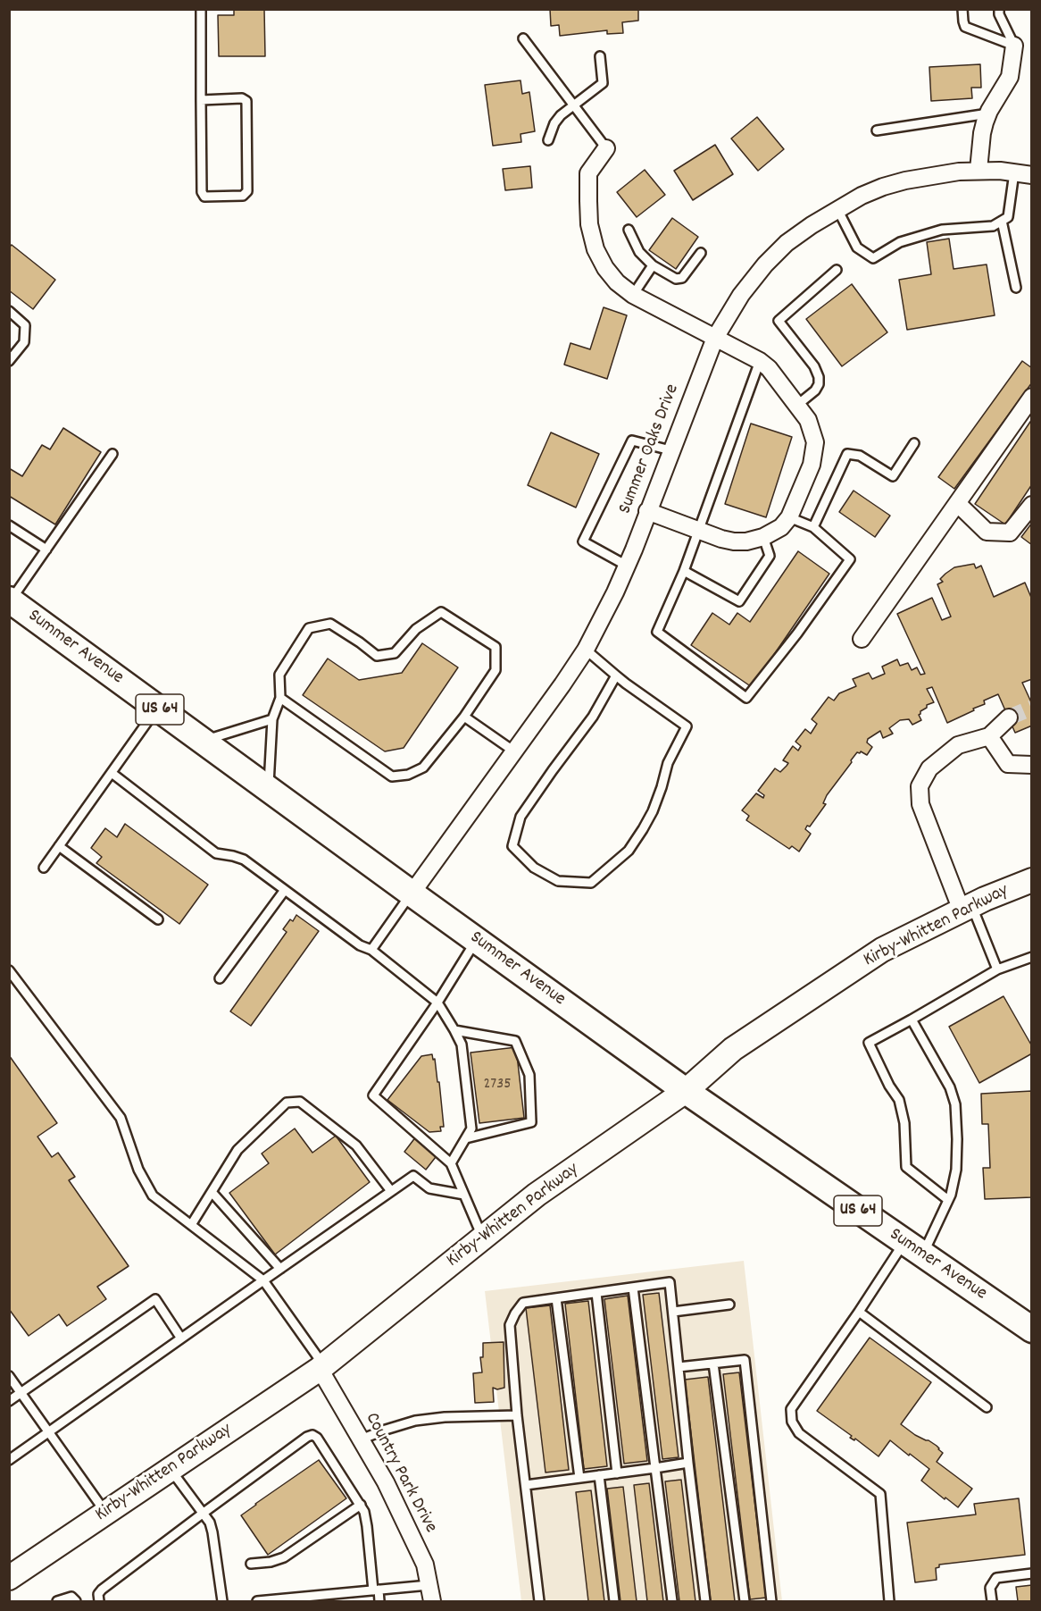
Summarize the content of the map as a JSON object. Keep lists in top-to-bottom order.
{
  "streets": {
    "main road": ["Summer Avenue", "US 64", "Kirby-Whitten Parkway"],
    "street": ["Summer Oaks Drive", "Country Park Drive"]
  },
  "crossings": [
    ["Summer Oaks Drive", "Summer Avenue"],
    ["Summer Avenue", "Kirby-Whitten Parkway"],
    ["Kirby-Whitten Parkway", "Country Park Drive"]
  ],
  "house_numbers": ["2735"]
}
